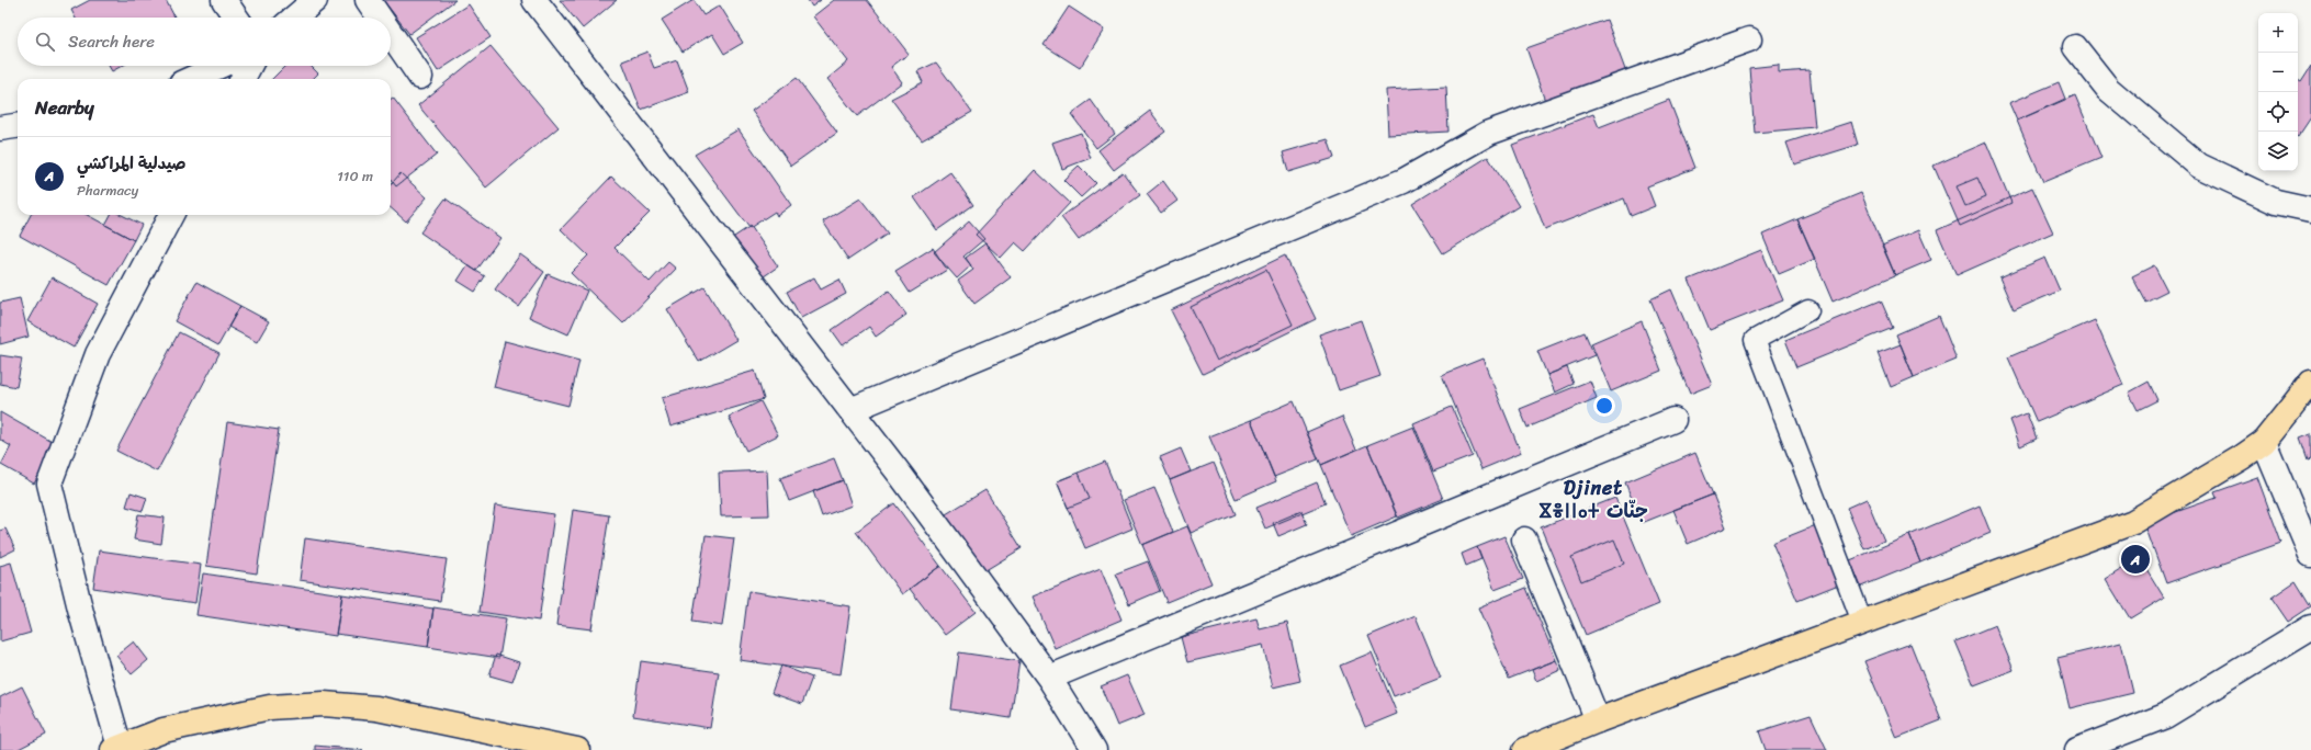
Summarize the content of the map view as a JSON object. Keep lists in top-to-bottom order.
{
  "districts": ["Djinet ⴵⴻⵏⵏⴰⵜ جنّات"],
  "page": {
    "map_buttons": ["+", "−"],
    "search": "Search here",
    "heading": "Nearby",
    "list": [
      {
        "mark": "A",
        "name": "صيدلية المراكشي",
        "note": "Pharmacy",
        "value": "110 m"
      }
    ],
    "pins": "A"
  }
}
